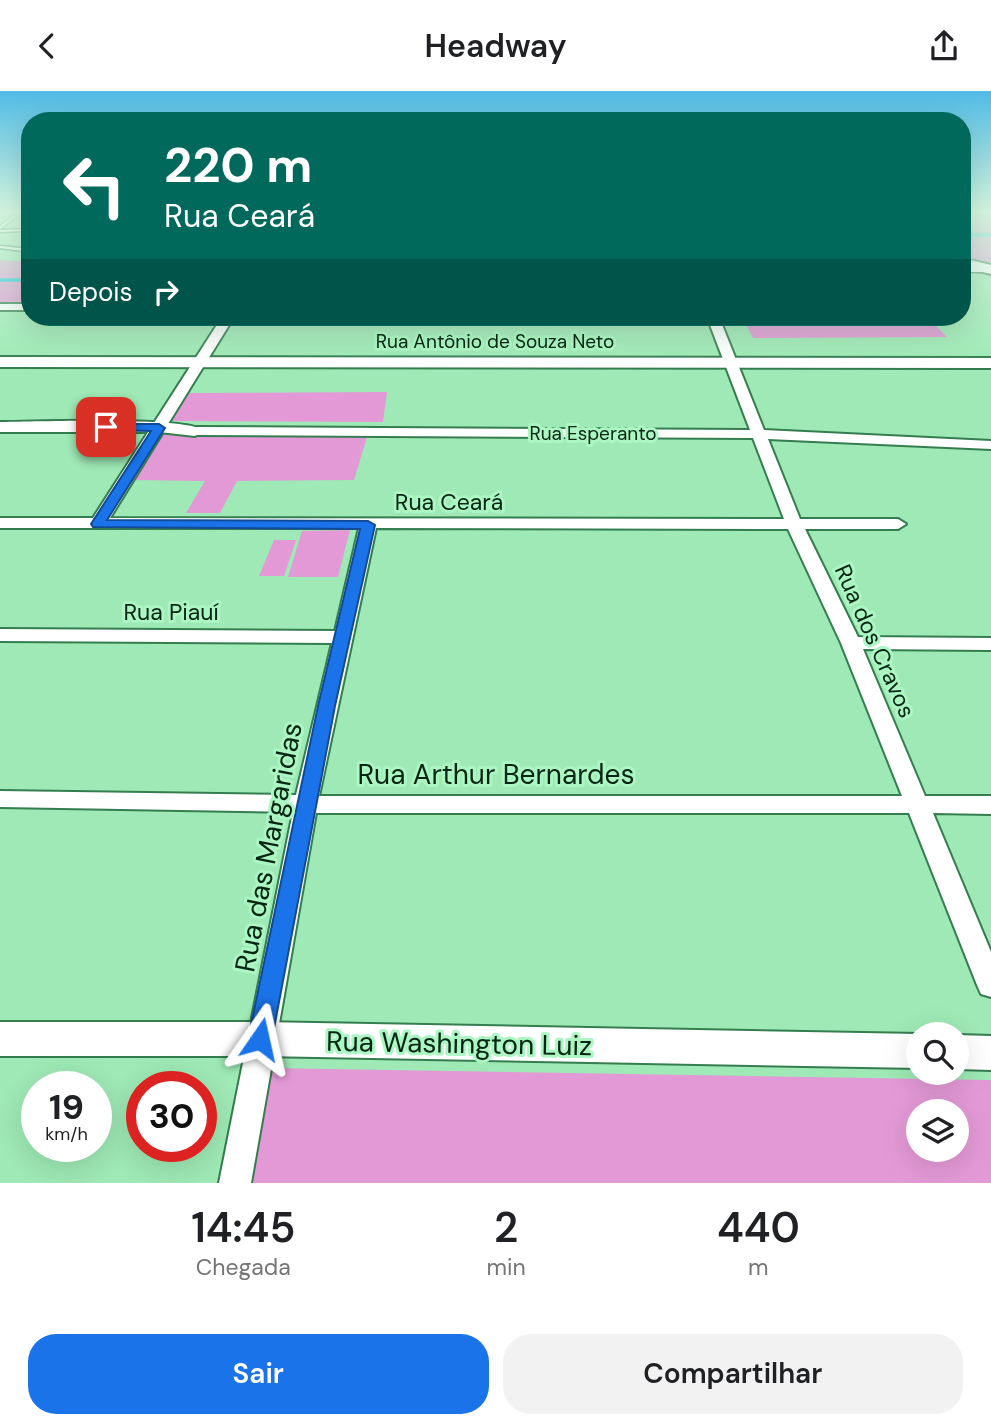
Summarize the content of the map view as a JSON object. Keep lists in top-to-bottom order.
{
  "streets": {
    "street": [
      "Rua Antônio de Souza Neto",
      "Rua Esperanto",
      "Rua Ceará",
      "Rua Piauí",
      "Rua dos Cravos",
      "Rua Arthur Bernardes",
      "Rua das Margaridas",
      "Rua Washington Luiz"
    ]
  },
  "crossings": [
    ["Rua Antônio de Souza Neto", "Rua dos Cravos"],
    ["Rua Esperanto", "Rua dos Cravos"],
    ["Rua Ceará", "Rua dos Cravos"],
    ["Rua Ceará", "Rua das Margaridas"],
    ["Rua Piauí", "Rua das Margaridas"],
    ["Rua dos Cravos", "Rua Arthur Bernardes"],
    ["Rua Arthur Bernardes", "Rua das Margaridas"],
    ["Rua das Margaridas", "Rua Washington Luiz"]
  ],
  "page": {
    "header": "Headway",
    "turn": ["220 m", "Rua Ceará"],
    "then": "Depois",
    "speed": "19 km/h",
    "limit": "30",
    "eta": [
      "14:45",
      "Chegada",
      "2",
      "min",
      "440",
      "m"
    ],
    "buttons": ["Sair", "Compartilhar"]
  }
}
